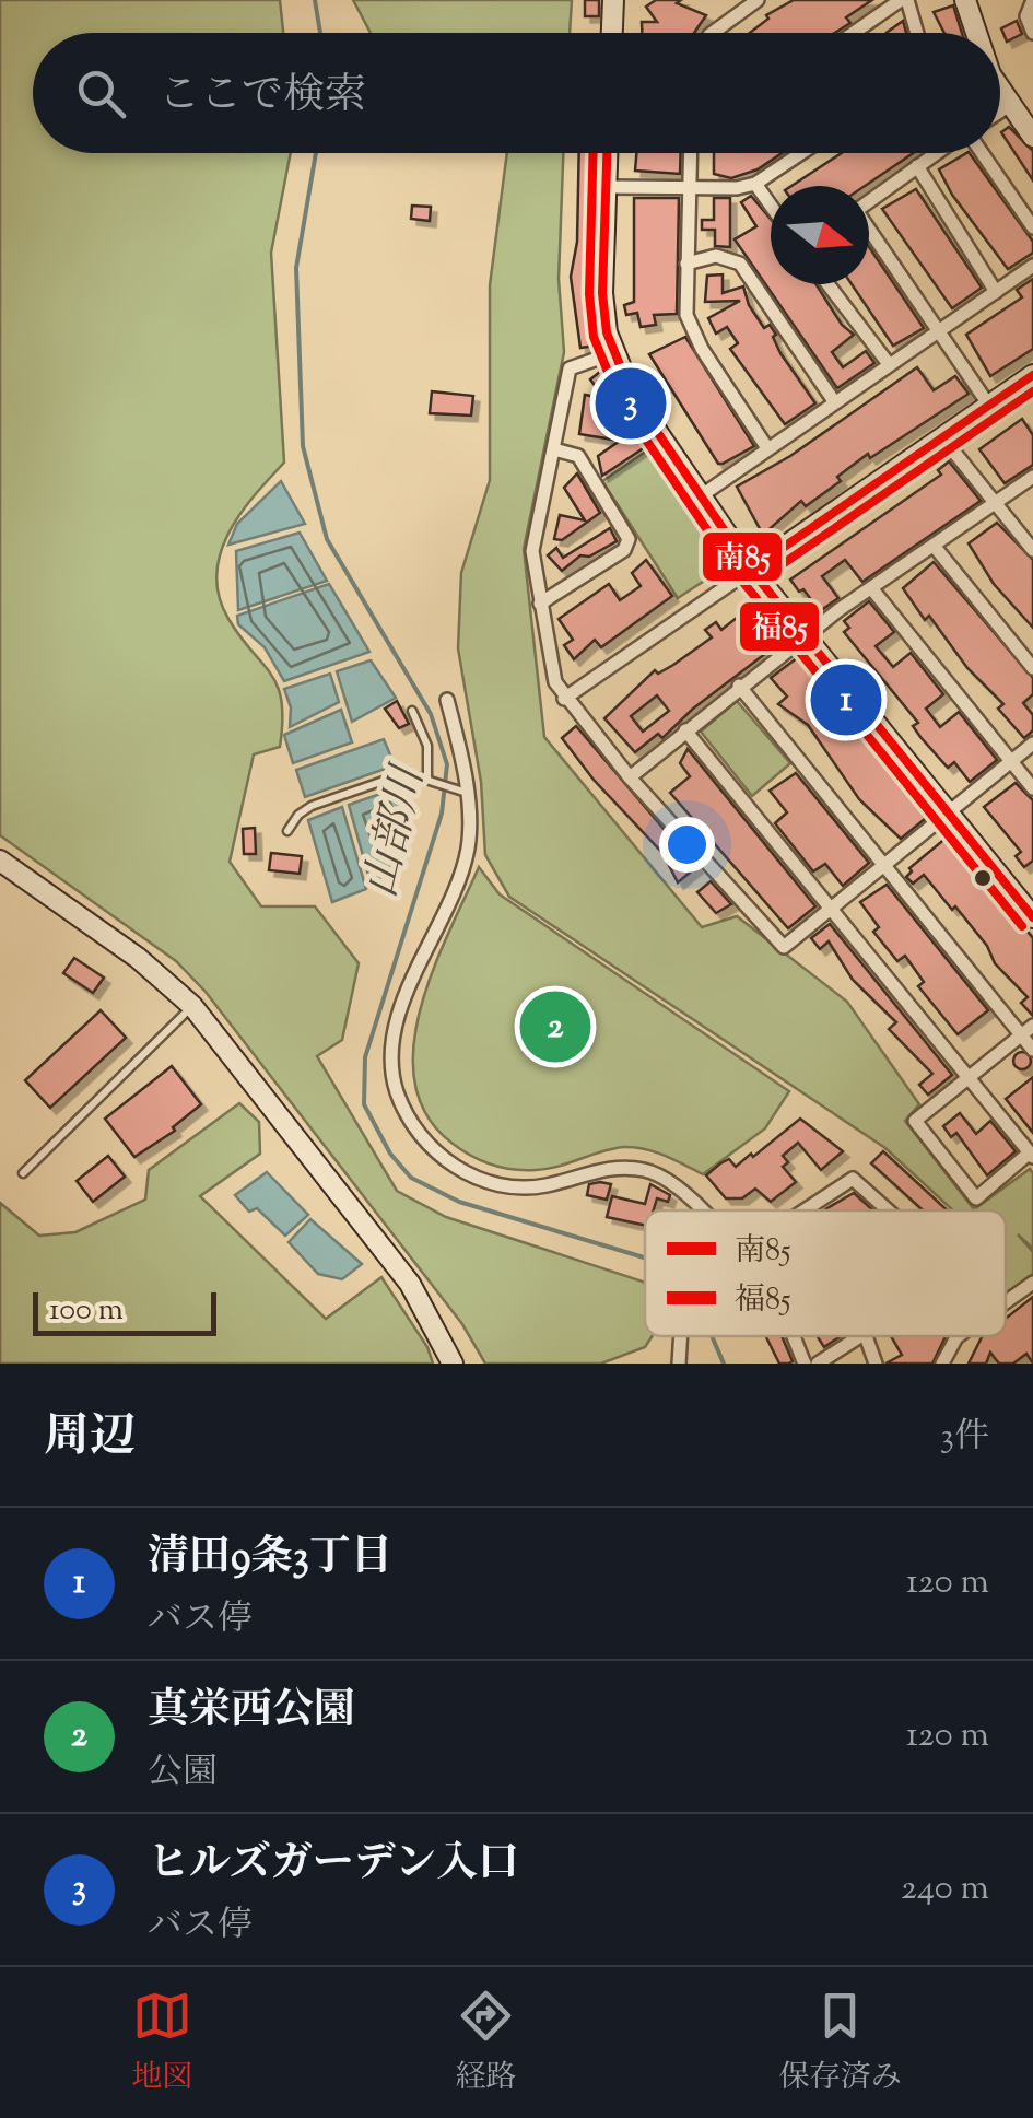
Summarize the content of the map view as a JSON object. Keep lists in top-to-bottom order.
{
  "water": ["山部川"],
  "lines": ["transit line 南85", "transit line 福85"],
  "legend": ["南85", "福85"],
  "scale_bar": "100 m",
  "north": "right",
  "page": {
    "search": "ここで検索",
    "pins": ["3", "1", "2"],
    "scale": "100 m",
    "heading": ["周辺", "3件"],
    "list": [
      {
        "mark": "1",
        "name": "清田9条3丁目",
        "note": "バス停",
        "value": "120 m"
      },
      {
        "mark": "2",
        "name": "真栄西公園",
        "note": "公園",
        "value": "120 m"
      },
      {
        "mark": "3",
        "name": "ヒルズガーデン入口",
        "note": "バス停",
        "value": "240 m"
      }
    ],
    "nav": ["地図", "経路", "保存済み"]
  }
}
